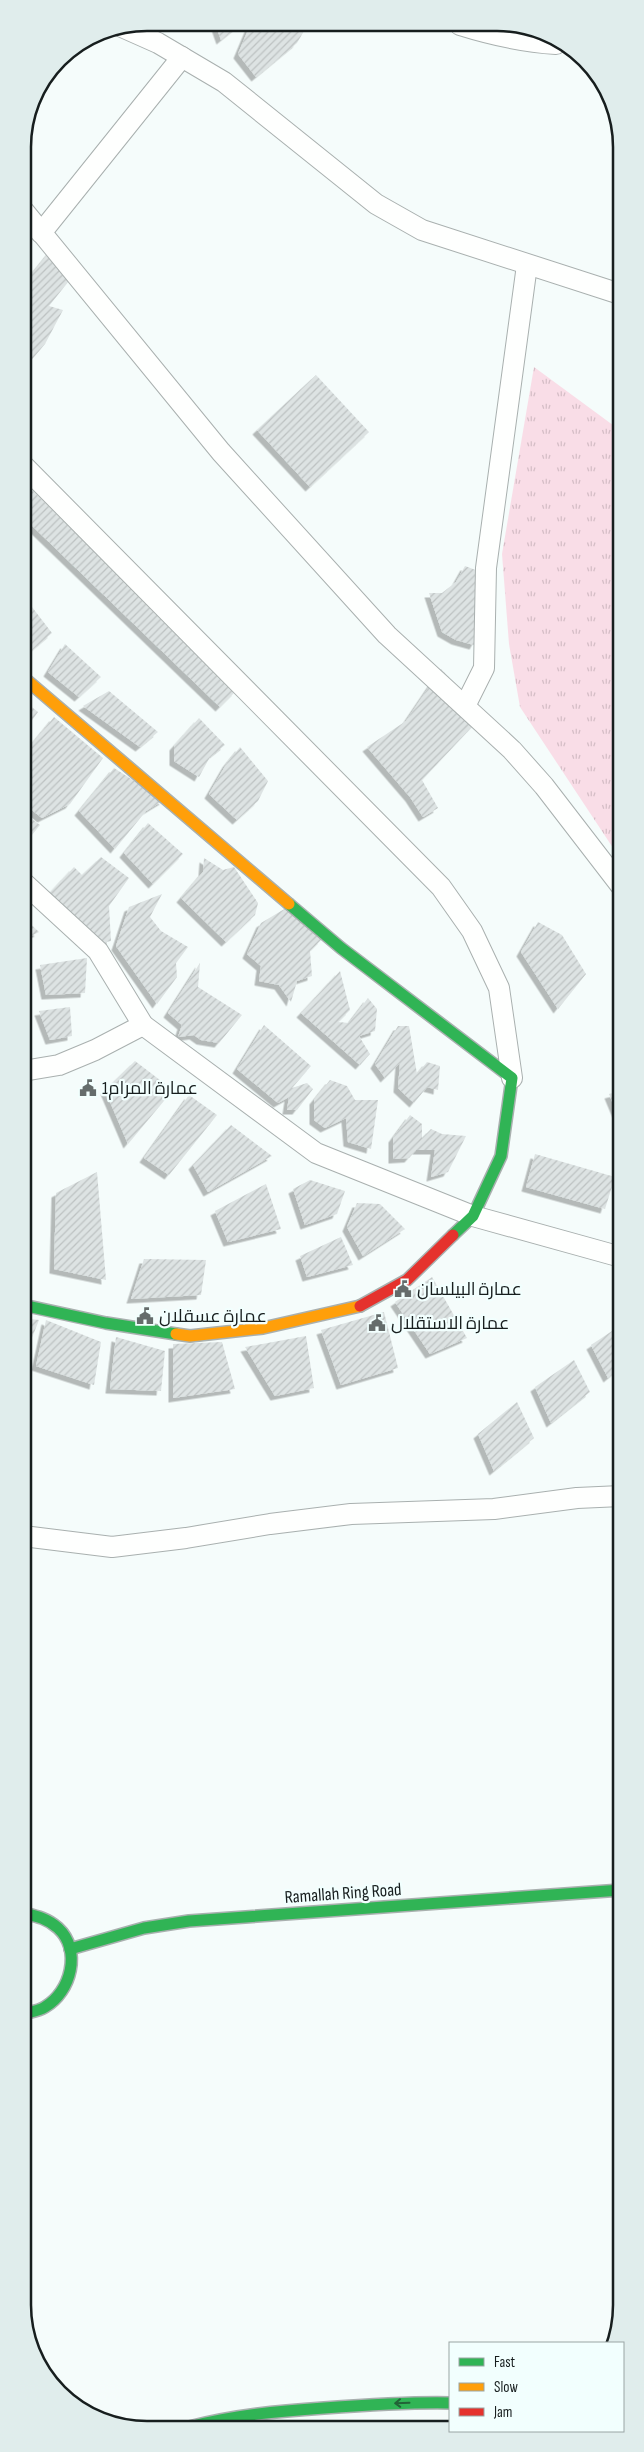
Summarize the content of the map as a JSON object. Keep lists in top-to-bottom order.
{
  "streets": {
    "street": ["Ramallah Ring Road"]
  },
  "places": {
    "public building": [
      "عمارة المرام1",
      "عمارة البيلسان",
      "عمارة عسقلان",
      "عمارة الاستقلال"
    ]
  },
  "legend": ["Fast", "Slow", "Jam"]
}
